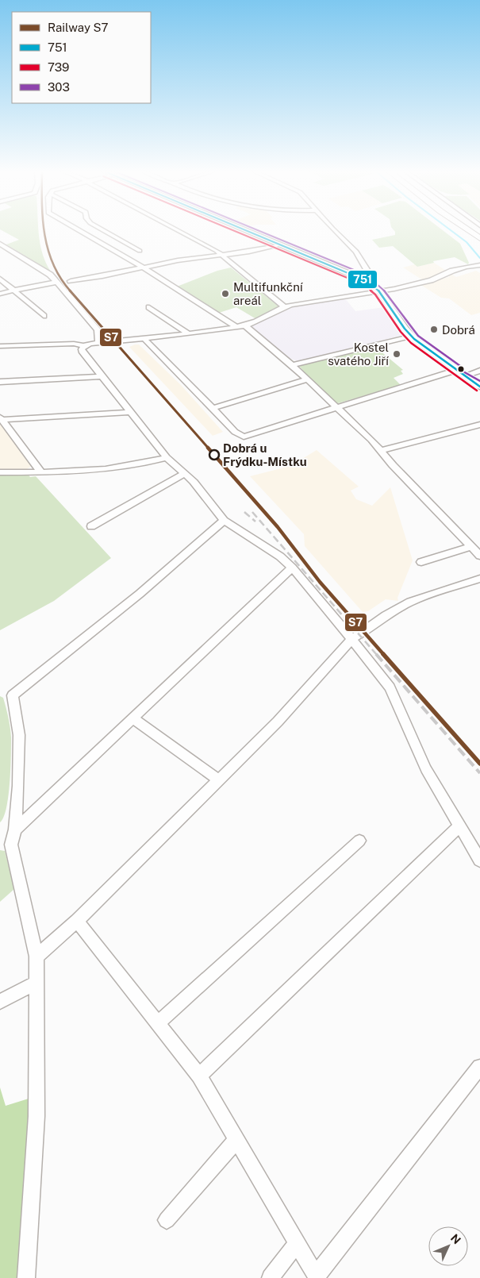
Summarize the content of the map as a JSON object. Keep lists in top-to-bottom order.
{
  "places": [
    "Multifunkční areál",
    "Dobrá",
    "Kostel svatého Jiří",
    "Dobrá u Frýdku-Místku"
  ],
  "lines": [
    "rail line S7",
    "transit line 751",
    "transit line 739",
    "transit line 303"
  ],
  "legend": [
    "Railway S7",
    "751",
    "739",
    "303"
  ],
  "north": "top right"
}
